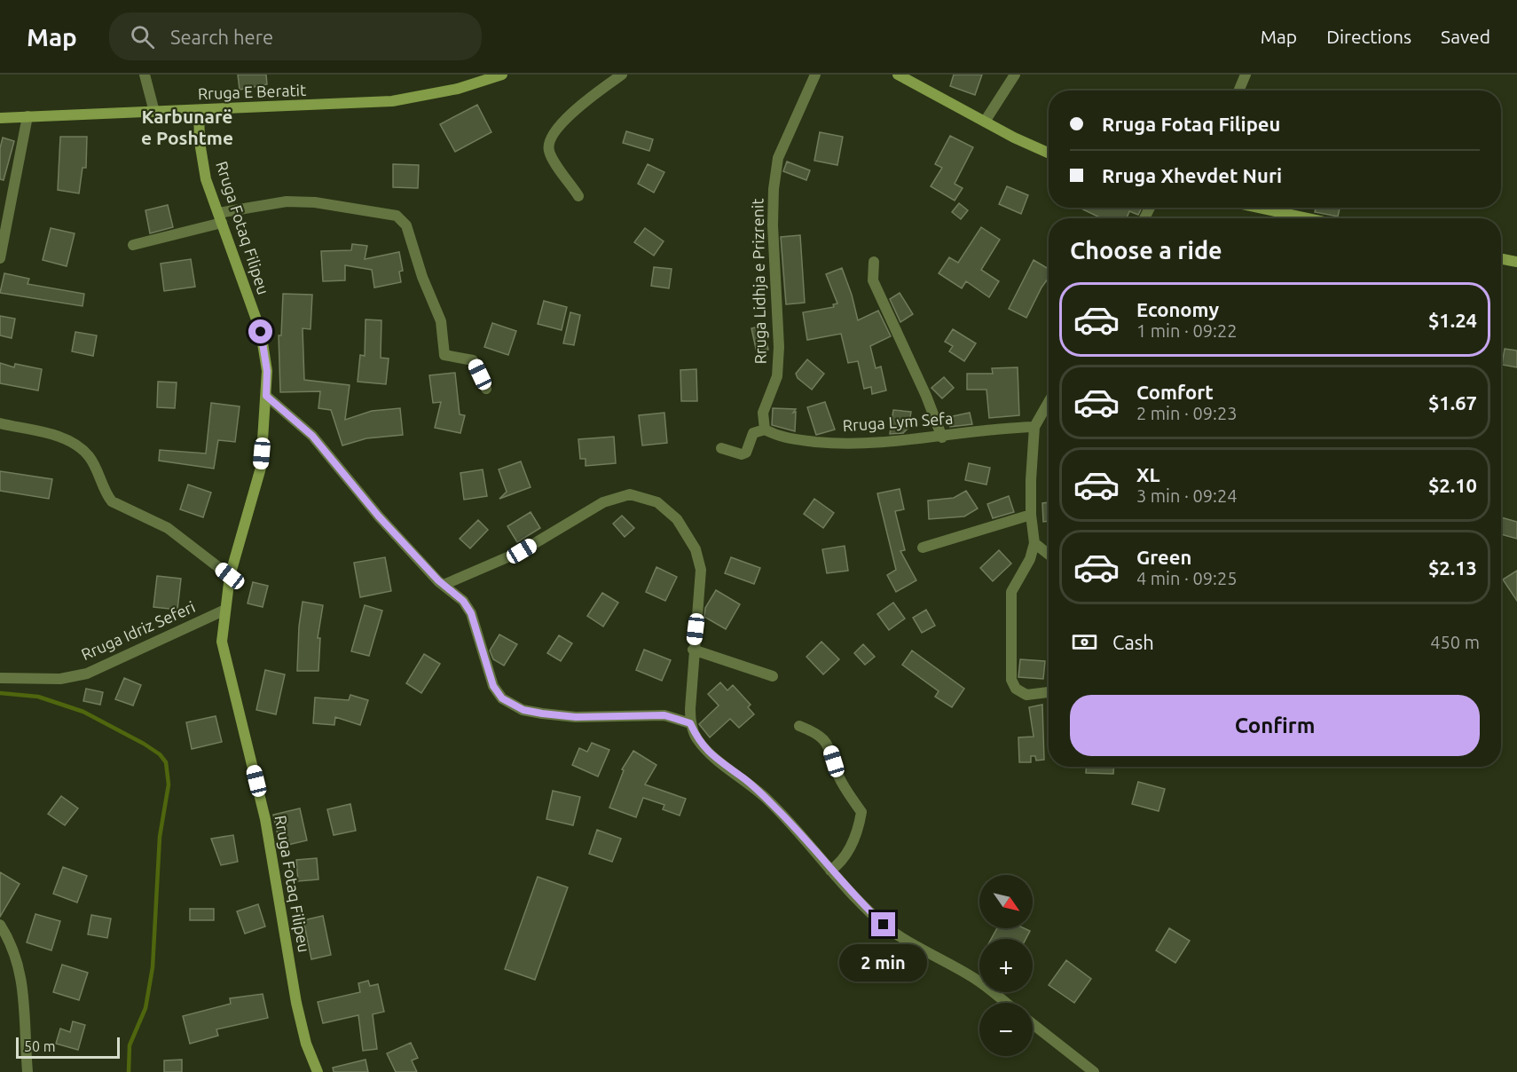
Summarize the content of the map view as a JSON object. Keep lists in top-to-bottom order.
{
  "streets": {
    "main road": ["Rruga E Beratit", "Rruga Fotaq Filipeu"],
    "street": ["Rruga Lidhja e Prizrenit", "Rruga Lym Sefa", "Rruga Idriz Seferi"]
  },
  "crossings": [
    ["Rruga E Beratit", "Rruga Fotaq Filipeu"],
    ["Rruga Fotaq Filipeu", "Rruga Idriz Seferi"],
    ["Rruga Lidhja e Prizrenit", "Rruga Lym Sefa"]
  ],
  "districts": ["Karbunarë e Poshtme"],
  "scale_bar": "50 m",
  "north": "bottom right",
  "page": {
    "header": "Map",
    "search": "Search here",
    "nav": ["Map", "Directions", "Saved"],
    "banner": ["Rruga Fotaq Filipeu", "Rruga Xhevdet Nuri"],
    "heading": "Choose a ride",
    "list": [
      {
        "name": "Economy",
        "note": "1 min · 09:22",
        "value": "$1.24"
      },
      {
        "name": "Comfort",
        "note": "2 min · 09:23",
        "value": "$1.67"
      },
      {
        "name": "XL",
        "note": "3 min · 09:24",
        "value": "$2.10"
      },
      {
        "name": "Green",
        "note": "4 min · 09:25",
        "value": "$2.13"
      }
    ],
    "pay": ["Cash", "450 m"],
    "buttons": "Confirm",
    "map_buttons": ["+", "−"],
    "bubble": "2 min",
    "scale": "50 m"
  }
}
